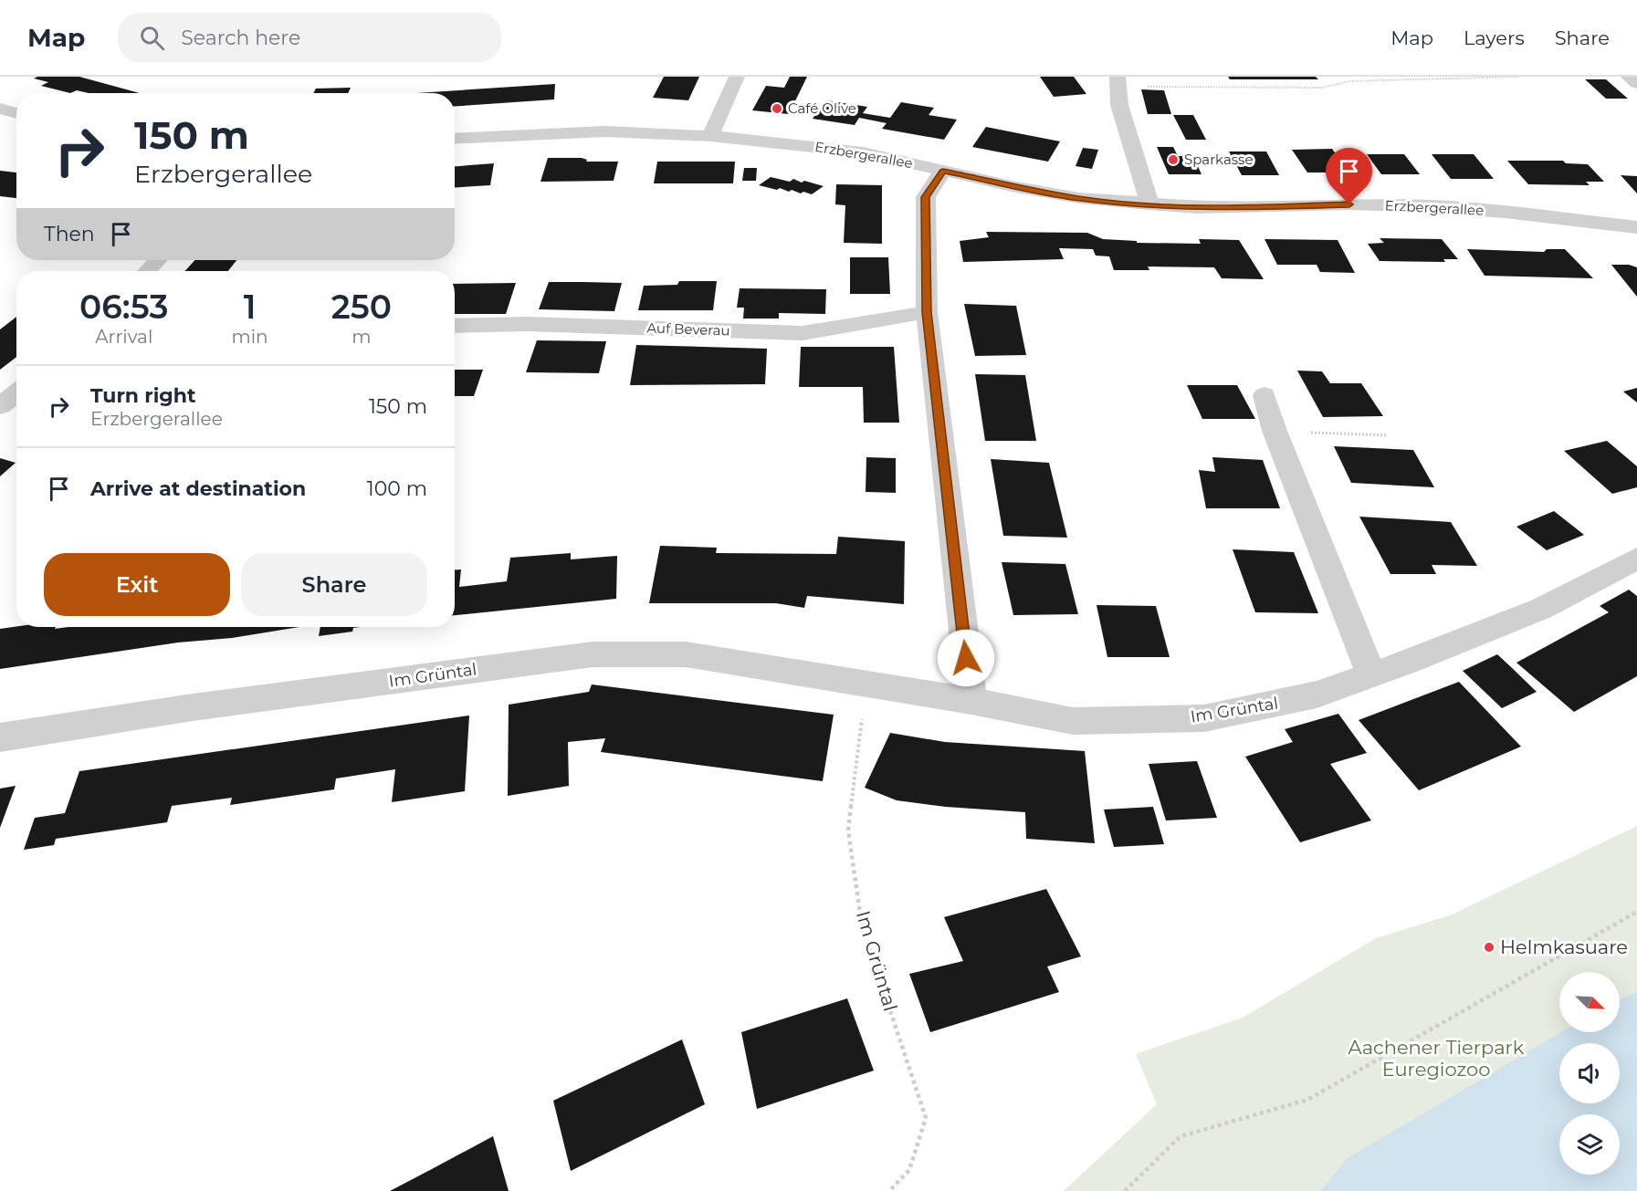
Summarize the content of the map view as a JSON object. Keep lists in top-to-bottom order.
{
  "streets": {
    "street": ["Erzbergerallee", "Auf Beverau", "Im Grüntal"]
  },
  "parks": ["Aachener Tierpark Euregiozoo"],
  "places": ["Café Olive", "Sparkasse", "Helmkasuare"],
  "north": "bottom right",
  "page": {
    "header": "Map",
    "search": "Search here",
    "nav": ["Map", "Layers", "Share"],
    "turn": ["150 m", "Erzbergerallee"],
    "then": "Then",
    "eta": [
      "06:53",
      "Arrival",
      "1",
      "min",
      "250",
      "m"
    ],
    "list": [
      {
        "name": "Turn right",
        "note": "Erzbergerallee",
        "value": "150 m"
      },
      {
        "name": "Arrive at destination",
        "value": "100 m"
      }
    ],
    "buttons": ["Exit", "Share"]
  }
}
